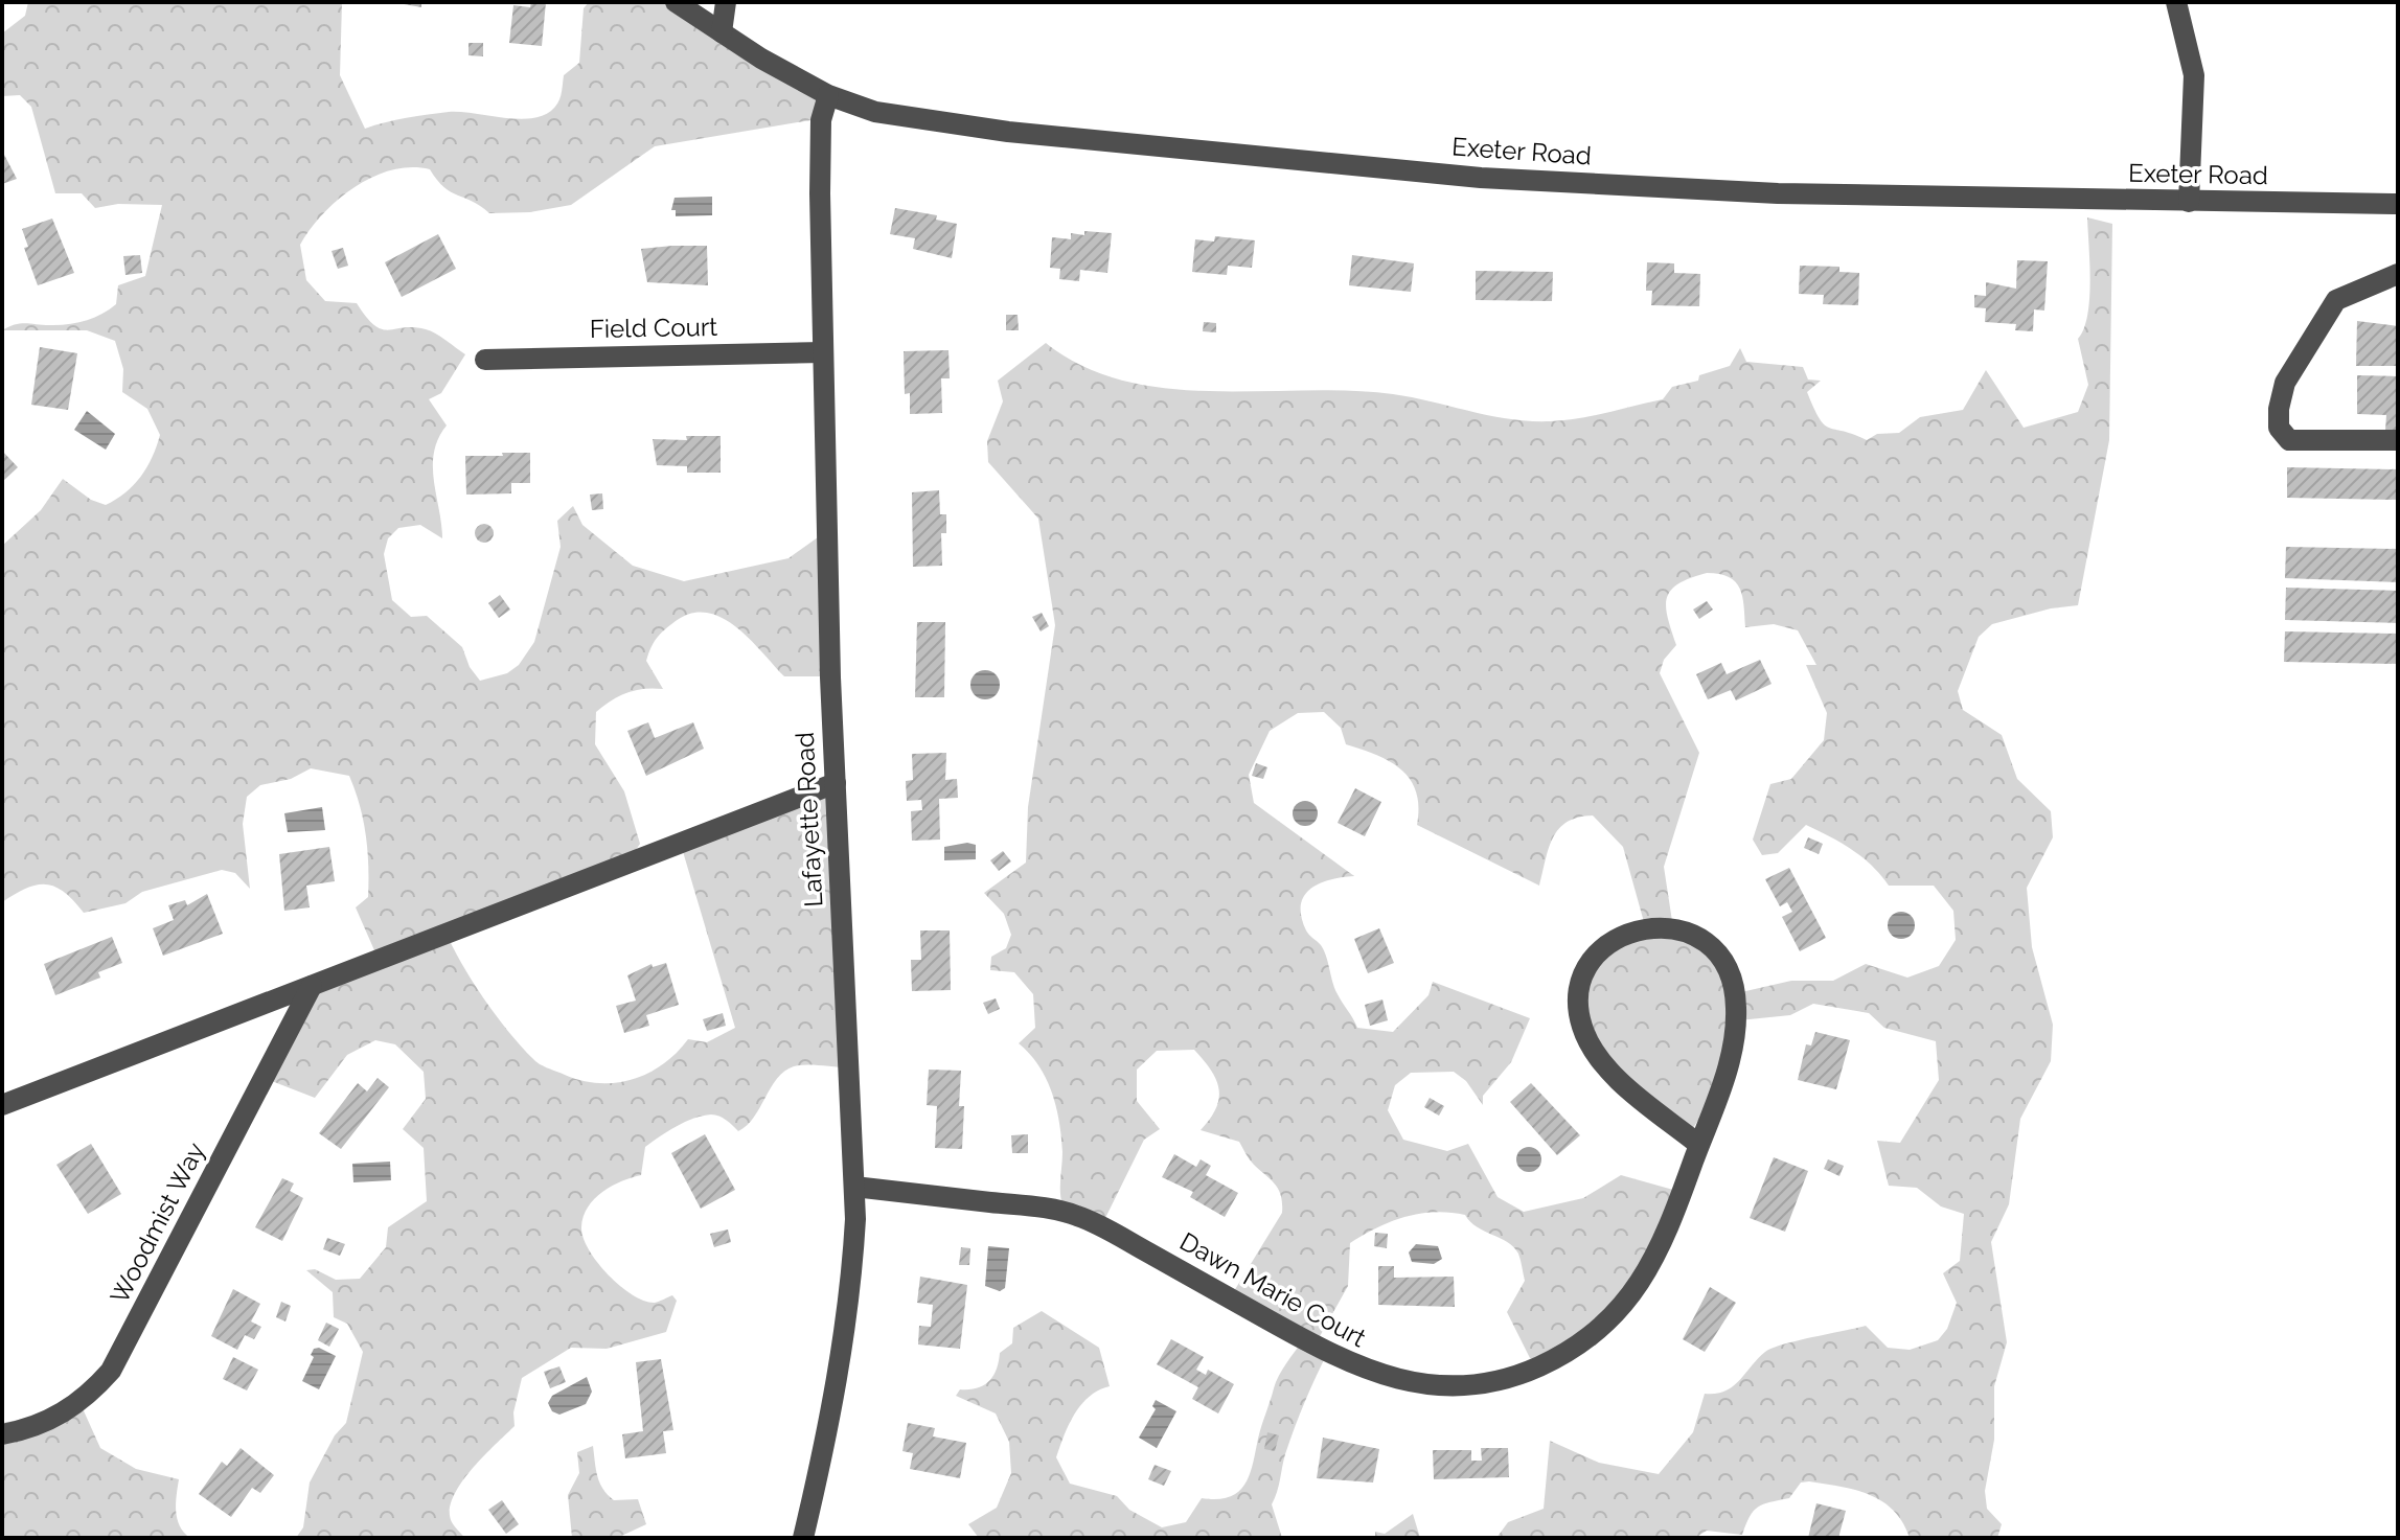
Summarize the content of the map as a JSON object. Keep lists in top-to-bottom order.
{
  "streets": {
    "street": [
      "Exeter Road",
      "Field Court",
      "Lafayette Road",
      "Woodmist Way",
      "Dawn Marie Court"
    ]
  },
  "crossings": [
    ["Exeter Road", "Lafayette Road"],
    ["Field Court", "Lafayette Road"],
    ["Lafayette Road", "Dawn Marie Court"]
  ]
}
